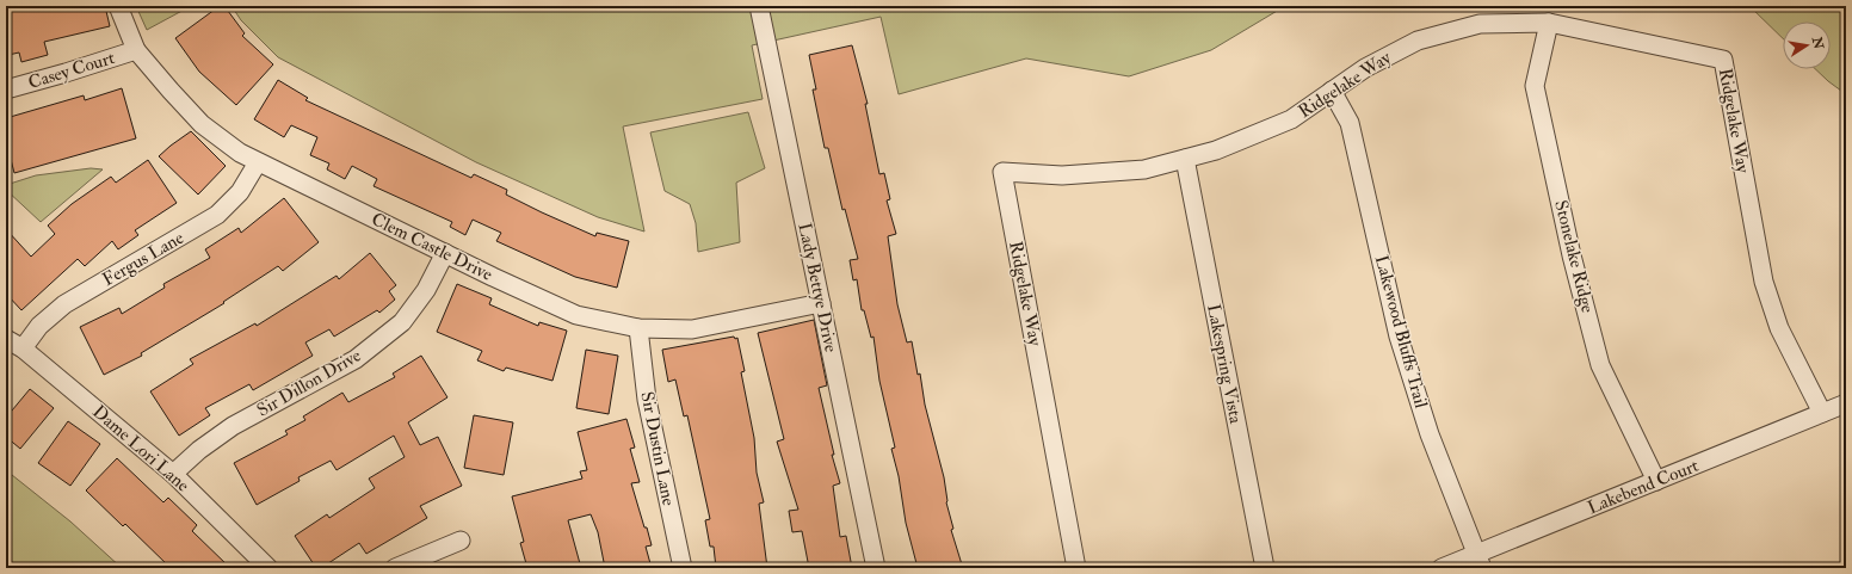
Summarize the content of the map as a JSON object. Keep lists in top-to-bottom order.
{
  "streets": {
    "street": [
      "Casey Court",
      "Ridgelake Way",
      "Clem Castle Drive",
      "Stonelake Ridge",
      "Fergus Lane",
      "Lady Bettye Drive",
      "Lakewood Bluffs Trail",
      "Lakespring Vista",
      "Sir Dillon Drive",
      "Dame Lori Lane",
      "Sir Dustin Lane",
      "Lakebend Court"
    ]
  },
  "crossings": [
    ["Casey Court", "Clem Castle Drive"],
    ["Ridgelake Way", "Stonelake Ridge"],
    ["Ridgelake Way", "Lakewood Bluffs Trail"],
    ["Ridgelake Way", "Lakespring Vista"],
    ["Ridgelake Way", "Lakebend Court"],
    ["Clem Castle Drive", "Fergus Lane"],
    ["Clem Castle Drive", "Lady Bettye Drive"],
    ["Clem Castle Drive", "Sir Dillon Drive"],
    ["Clem Castle Drive", "Sir Dustin Lane"],
    ["Stonelake Ridge", "Lakebend Court"],
    ["Fergus Lane", "Dame Lori Lane"],
    ["Lakewood Bluffs Trail", "Lakebend Court"],
    ["Sir Dillon Drive", "Dame Lori Lane"]
  ],
  "north": "right"
}
